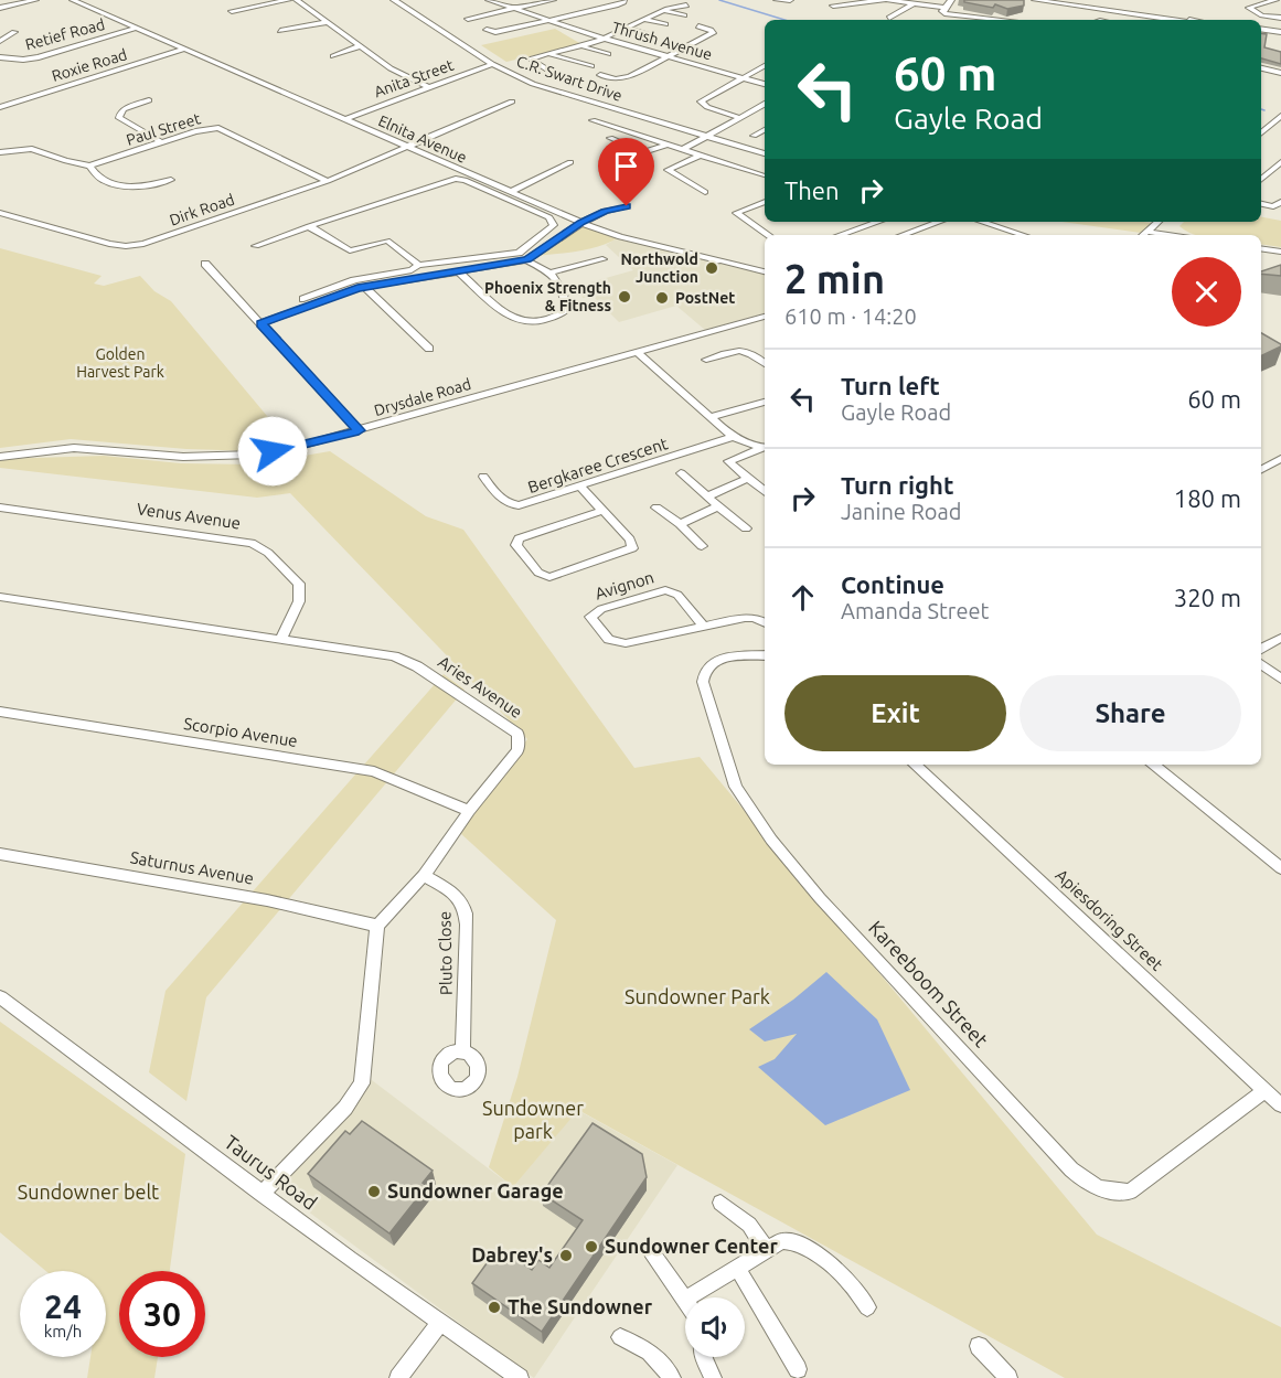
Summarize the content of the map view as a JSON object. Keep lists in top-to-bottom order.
{
  "streets": {
    "street": [
      "Retief Road",
      "Thrush Avenue",
      "Roxie Road",
      "Anita Street",
      "C.R. Swart Drive",
      "Paul Street",
      "Elnita Avenue",
      "Dirk Road",
      "Drysdale Road",
      "Bergkaree Crescent",
      "Venus Avenue",
      "Avignon",
      "Aries Avenue",
      "Scorpio Avenue",
      "Saturnus Avenue",
      "Apiesdoring Street",
      "Pluto Close",
      "Kareeboom Street",
      "Taurus Road"
    ]
  },
  "crossings": [
    ["Retief Road", "Elnita Avenue"],
    ["Roxie Road", "Elnita Avenue"],
    ["Anita Street", "C.R. Swart Drive"],
    ["Anita Street", "Elnita Avenue"],
    ["Paul Street", "Dirk Road"],
    ["Elnita Avenue", "Dirk Road"],
    ["Venus Avenue", "Aries Avenue"],
    ["Aries Avenue", "Scorpio Avenue"],
    ["Aries Avenue", "Saturnus Avenue"],
    ["Aries Avenue", "Pluto Close"],
    ["Apiesdoring Street", "Kareeboom Street"]
  ],
  "parks": [
    "Golden Harvest Park",
    "Sundowner Park",
    "Sundowner park",
    "Sundowner belt"
  ],
  "places": [
    "Northwold Junction",
    "Phoenix Strength & Fitness",
    "PostNet",
    "Sundowner Garage",
    "Sundowner Center",
    "Dabrey's",
    "The Sundowner"
  ],
  "page": {
    "turn": ["60 m", "Gayle Road"],
    "then": "Then",
    "heading": ["2 min", "610 m · 14:20"],
    "list": [
      {
        "name": "Turn left",
        "note": "Gayle Road",
        "value": "60 m"
      },
      {
        "name": "Turn right",
        "note": "Janine Road",
        "value": "180 m"
      },
      {
        "name": "Continue",
        "note": "Amanda Street",
        "value": "320 m"
      }
    ],
    "buttons": ["Exit", "Share"],
    "speed": "24 km/h",
    "limit": "30"
  }
}
